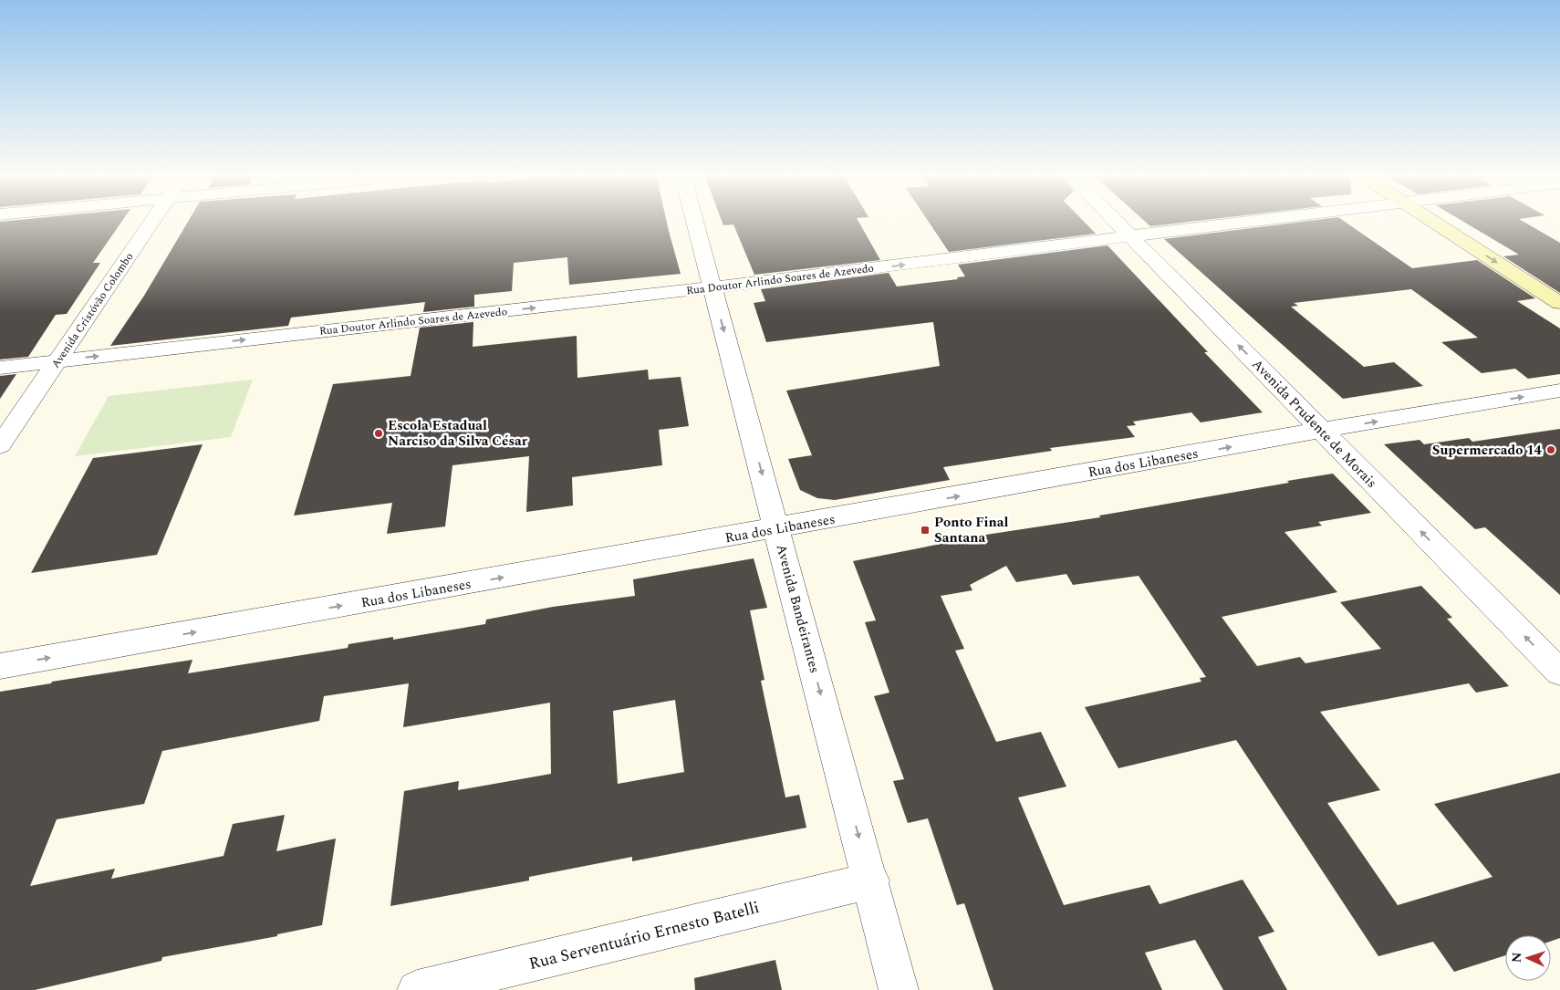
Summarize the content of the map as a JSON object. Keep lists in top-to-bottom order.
{
  "streets": {
    "street": [
      "Rua Doutor Arlindo Soares de Azevedo",
      "Avenida Cristóvão Colombo",
      "Avenida Prudente de Morais",
      "Rua dos Libaneses",
      "Avenida Bandeirantes",
      "Rua Serventuário Ernesto Batelli"
    ]
  },
  "crossings": [
    ["Rua Doutor Arlindo Soares de Azevedo", "Avenida Cristóvão Colombo"],
    ["Rua Doutor Arlindo Soares de Azevedo", "Avenida Prudente de Morais"],
    ["Rua Doutor Arlindo Soares de Azevedo", "Avenida Bandeirantes"],
    ["Avenida Prudente de Morais", "Rua dos Libaneses"],
    ["Rua dos Libaneses", "Avenida Bandeirantes"],
    ["Avenida Bandeirantes", "Rua Serventuário Ernesto Batelli"]
  ],
  "one_way": [
    "Rua Doutor Arlindo Soares de Azevedo",
    "Avenida Prudente de Morais",
    "Rua dos Libaneses",
    "Avenida Bandeirantes"
  ],
  "places": {
    "other": ["Escola Estadual Narciso da Silva César", "Supermercado 14"],
    "transit": ["Ponto Final Santana"]
  },
  "north": "left"
}
